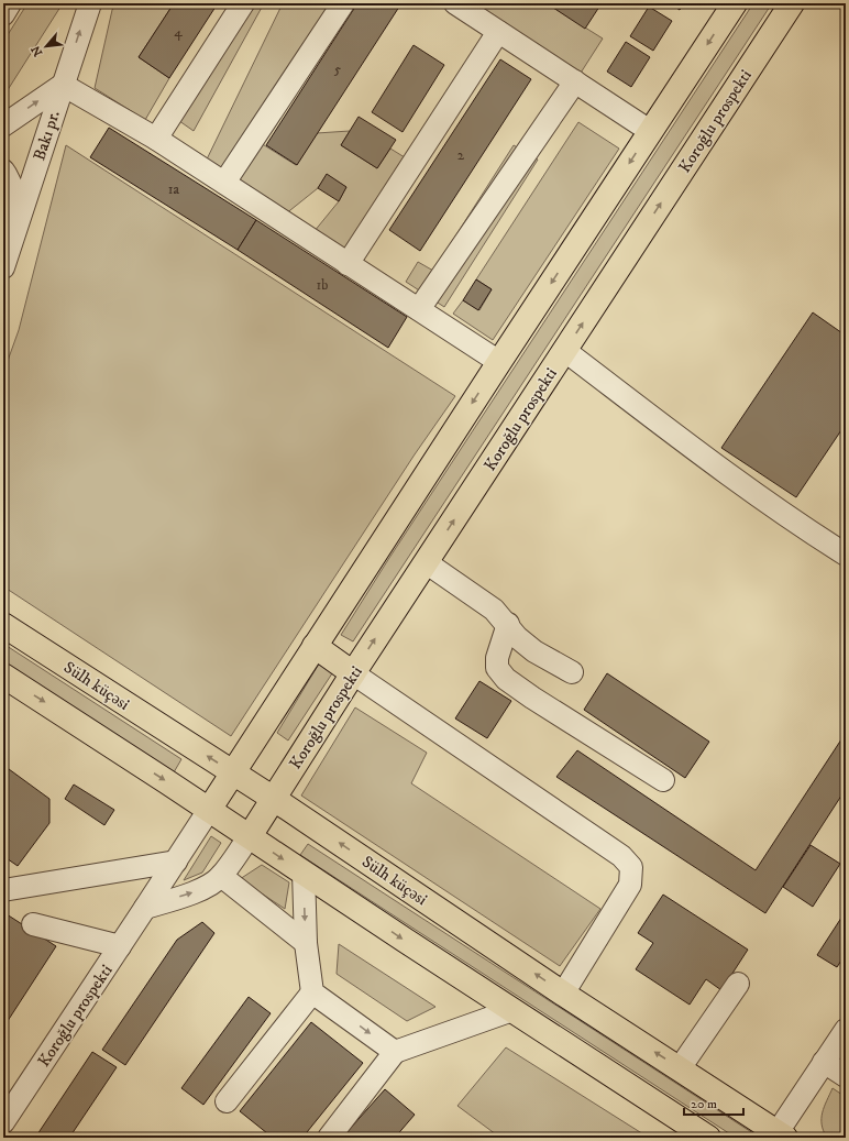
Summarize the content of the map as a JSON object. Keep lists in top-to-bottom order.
{
  "streets": {
    "main road": ["Koroğlu prospekti", "Sülh küçəsi"],
    "street": ["Bakı pr."]
  },
  "crossings": [
    ["Koroğlu prospekti", "Sülh küçəsi"]
  ],
  "house_numbers": [
    "4",
    "5",
    "2",
    "1a",
    "1b"
  ],
  "scale_bar": "20 m",
  "north": "bottom left"
}
